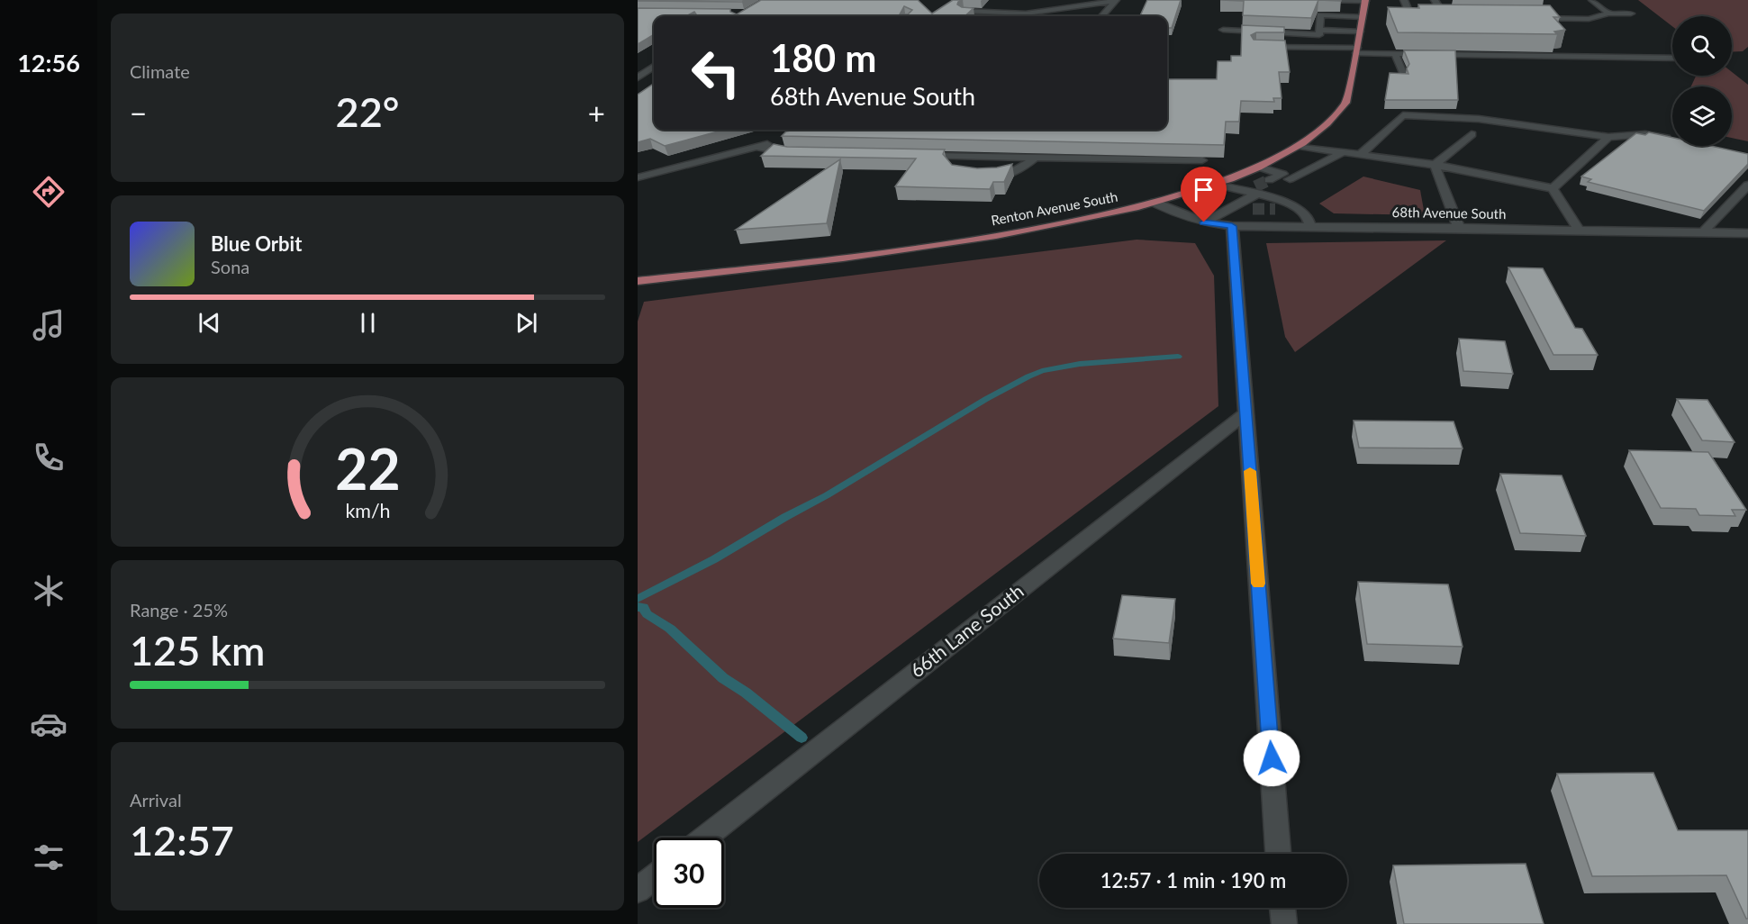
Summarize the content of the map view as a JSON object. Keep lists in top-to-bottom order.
{
  "streets": {
    "main road": ["Renton Avenue South"],
    "street": ["68th Avenue South", "66th Lane South"]
  },
  "crossings": [
    ["Renton Avenue South", "68th Avenue South"]
  ],
  "page": {
    "tabs": "12:56",
    "tile": [
      "Climate",
      ["Range · 25%", "125 km"],
      ["Arrival", "12:57"]
    ],
    "turn": ["180 m", "68th Avenue South"],
    "heat": ["−", "22°", "+"],
    "song": ["Blue Orbit", "Sona"],
    "limit": "30",
    "trip": "12:57 · 1 min · 190 m",
    "gauge": ["22", "km/h"]
  }
}
